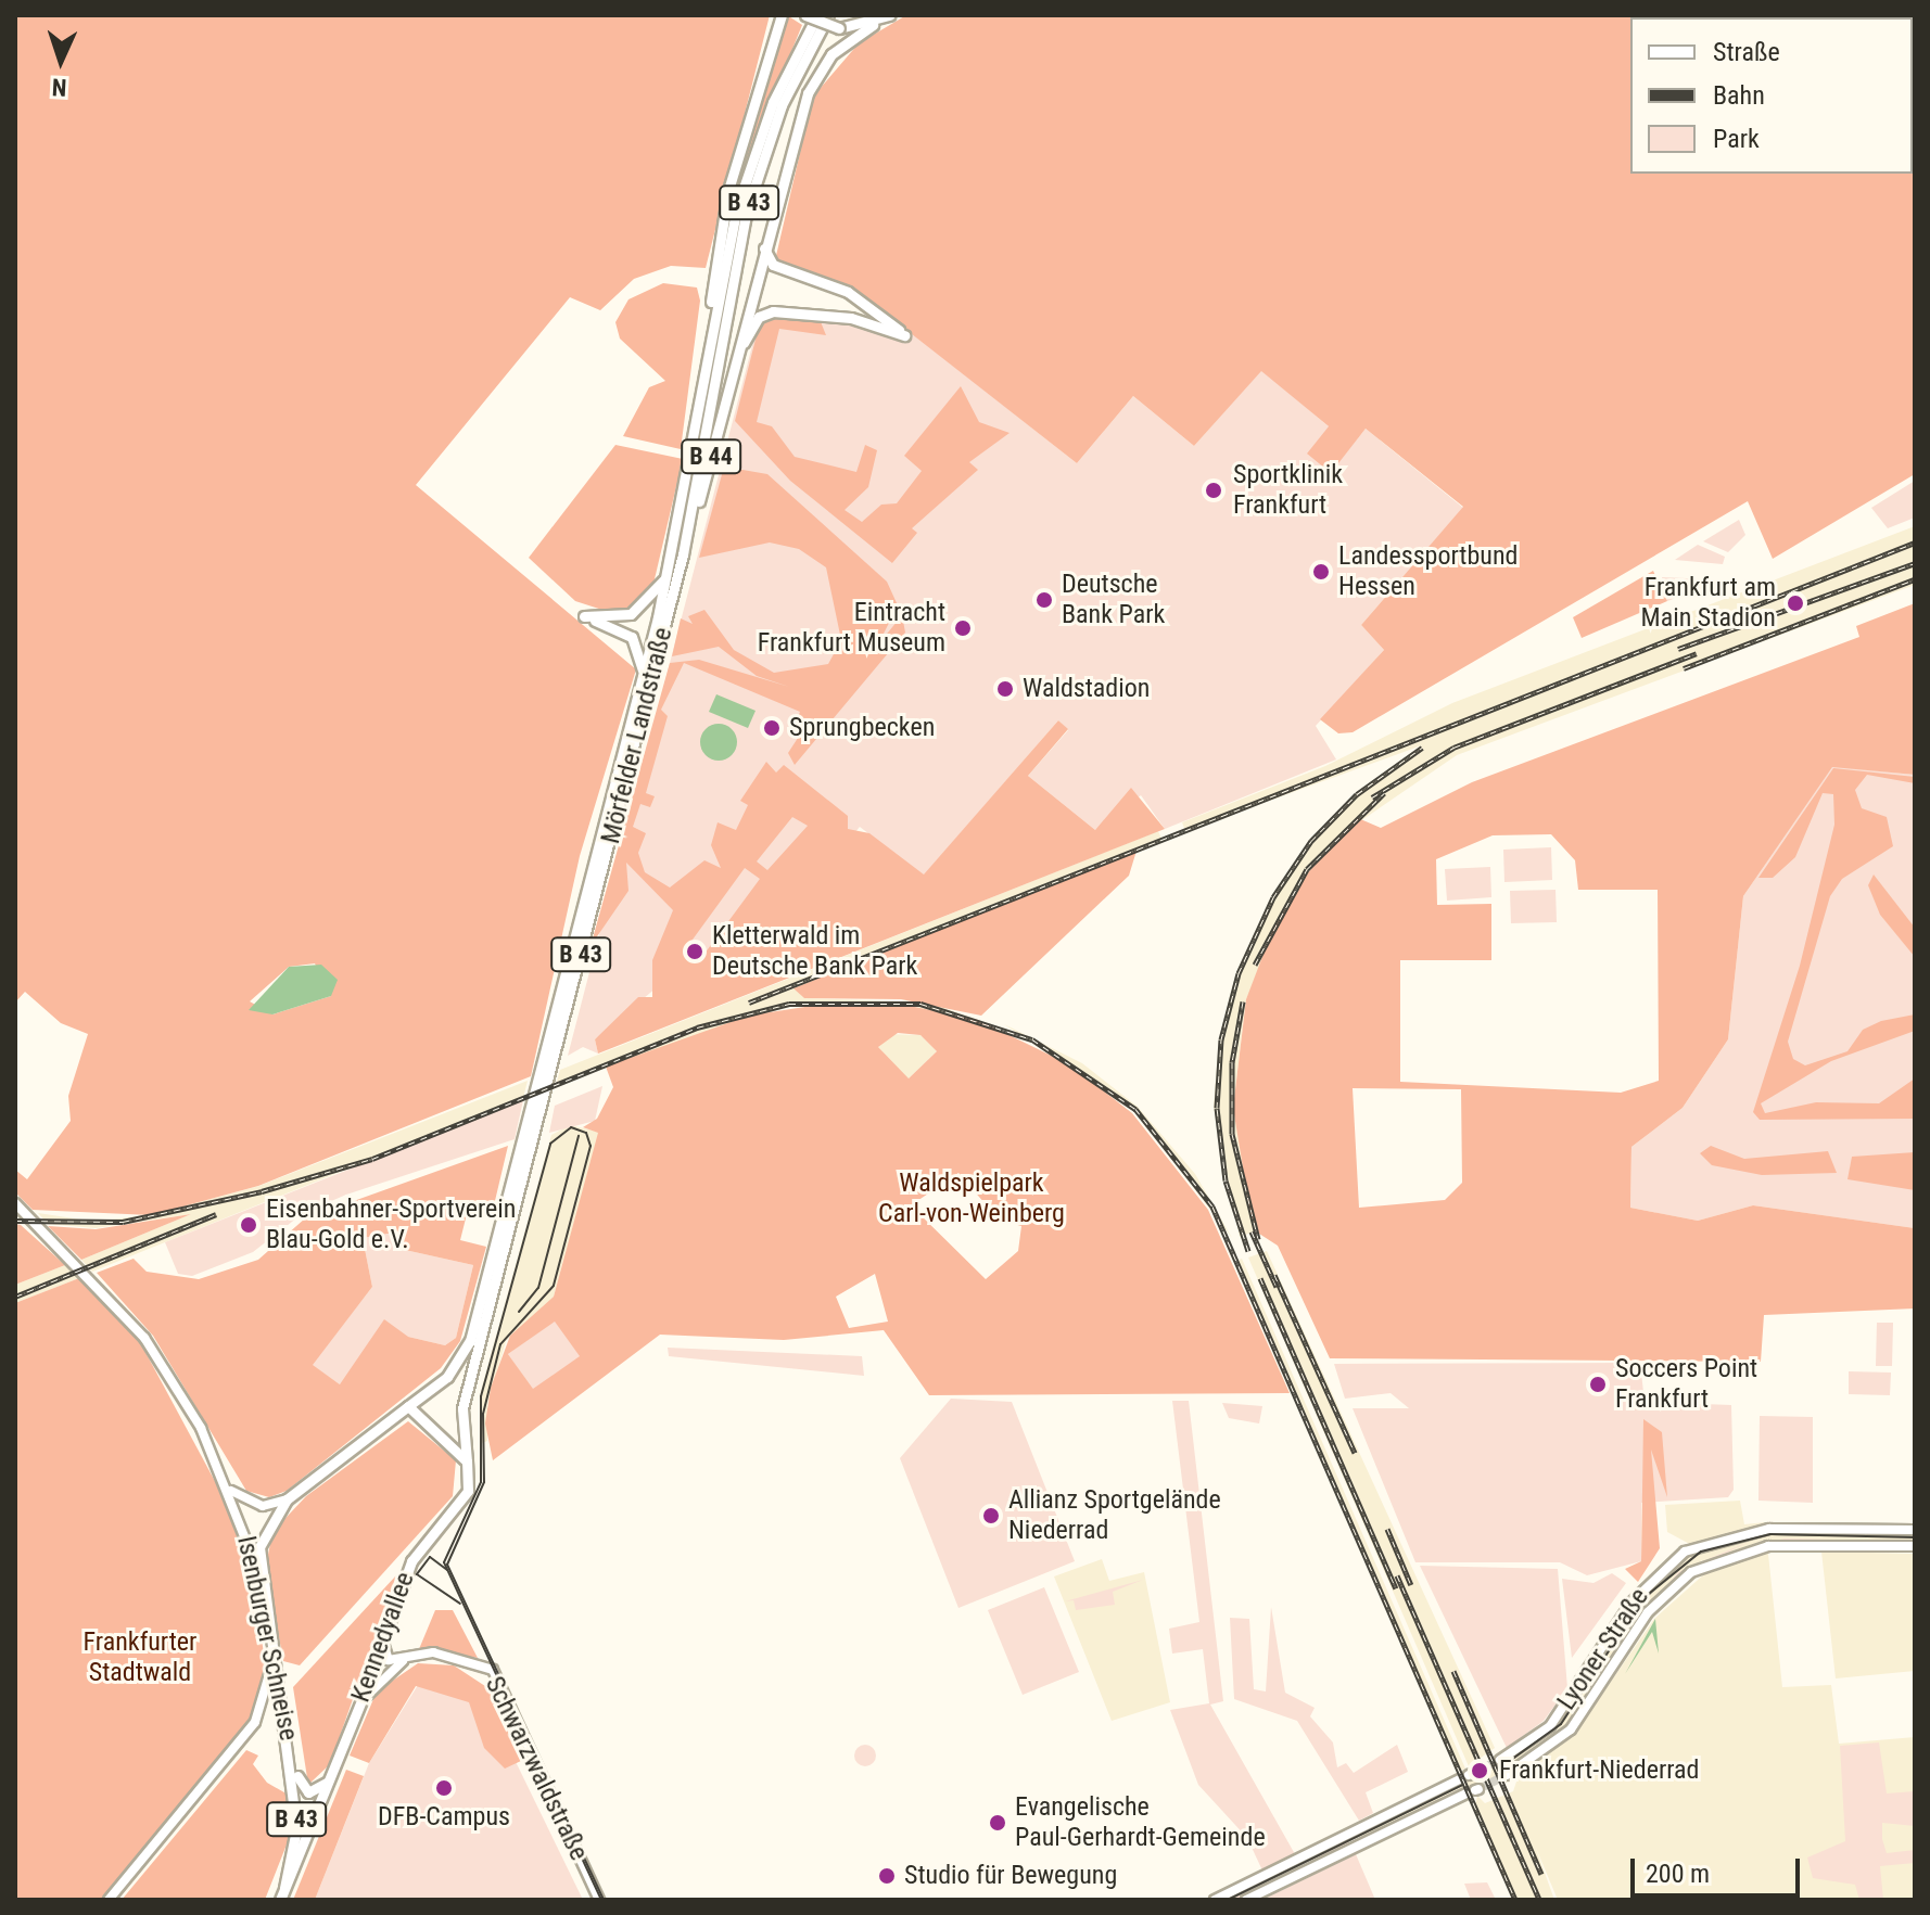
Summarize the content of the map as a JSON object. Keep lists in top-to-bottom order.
{
  "streets": {
    "main road": [
      "B 43",
      "B 44",
      "Mörfelder Landstraße",
      "Kennedyallee",
      "Isenburger Schneise",
      "Lyoner Straße",
      "Schwarzwaldstraße"
    ]
  },
  "crossings": [
    ["B 43", "Mörfelder Landstraße"],
    ["B 43", "Isenburger Schneise"],
    ["B 44", "Mörfelder Landstraße"],
    ["Mörfelder Landstraße", "Kennedyallee"],
    ["Kennedyallee", "Isenburger Schneise"]
  ],
  "parks": ["Waldspielpark Carl-von-Weinberg", "Frankfurter Stadtwald"],
  "places": [
    "Sportklinik Frankfurt",
    "Landessportbund Hessen",
    "Deutsche Bank Park",
    "Frankfurt am Main Stadion",
    "Eintracht Frankfurt Museum",
    "Waldstadion",
    "Sprungbecken",
    "Kletterwald im Deutsche Bank Park",
    "Eisenbahner-Sportverein Blau-Gold e.V.",
    "Soccers Point Frankfurt",
    "Allianz Sportgelände Niederrad",
    "Frankfurt-Niederrad",
    "DFB-Campus",
    "Evangelische Paul-Gerhardt-Gemeinde",
    "Studio für Bewegung"
  ],
  "legend": ["Straße", "Bahn", "Park"],
  "scale_bar": "200 m",
  "north": "bottom"
}
